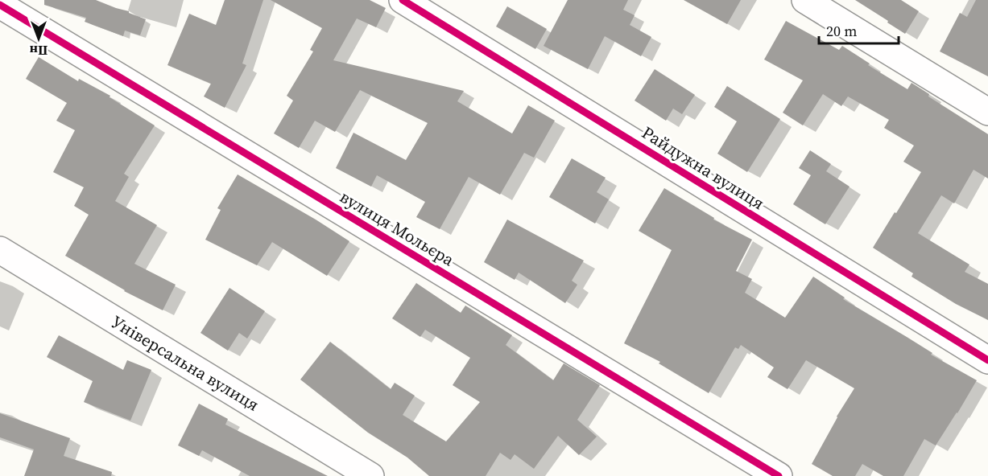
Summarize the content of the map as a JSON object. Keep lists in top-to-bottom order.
{
  "streets": {
    "street": ["Райдужна вулиця", "вулиця Мольєра", "Універсальна вулиця"]
  },
  "scale_bar": "20 m",
  "north": "bottom"
}
